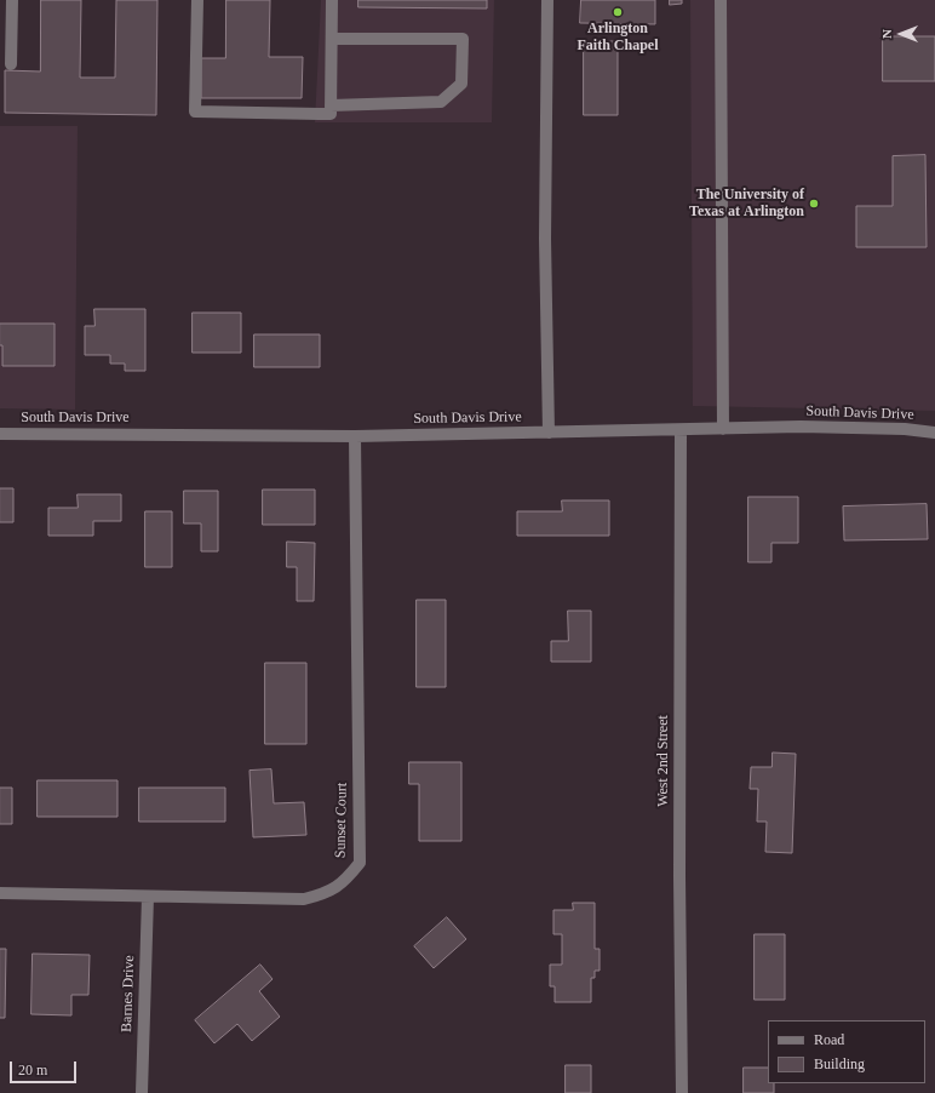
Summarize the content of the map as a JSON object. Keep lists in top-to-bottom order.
{
  "streets": {
    "street": [
      "South Davis Drive",
      "West 2nd Street",
      "Sunset Court",
      "Barnes Drive"
    ]
  },
  "crossings": [
    ["South Davis Drive", "West 2nd Street"],
    ["South Davis Drive", "Sunset Court"],
    ["Sunset Court", "Barnes Drive"]
  ],
  "places": ["Arlington Faith Chapel", "The University of Texas at Arlington"],
  "legend": ["Road", "Building"],
  "scale_bar": "20 m",
  "north": "left"
}
